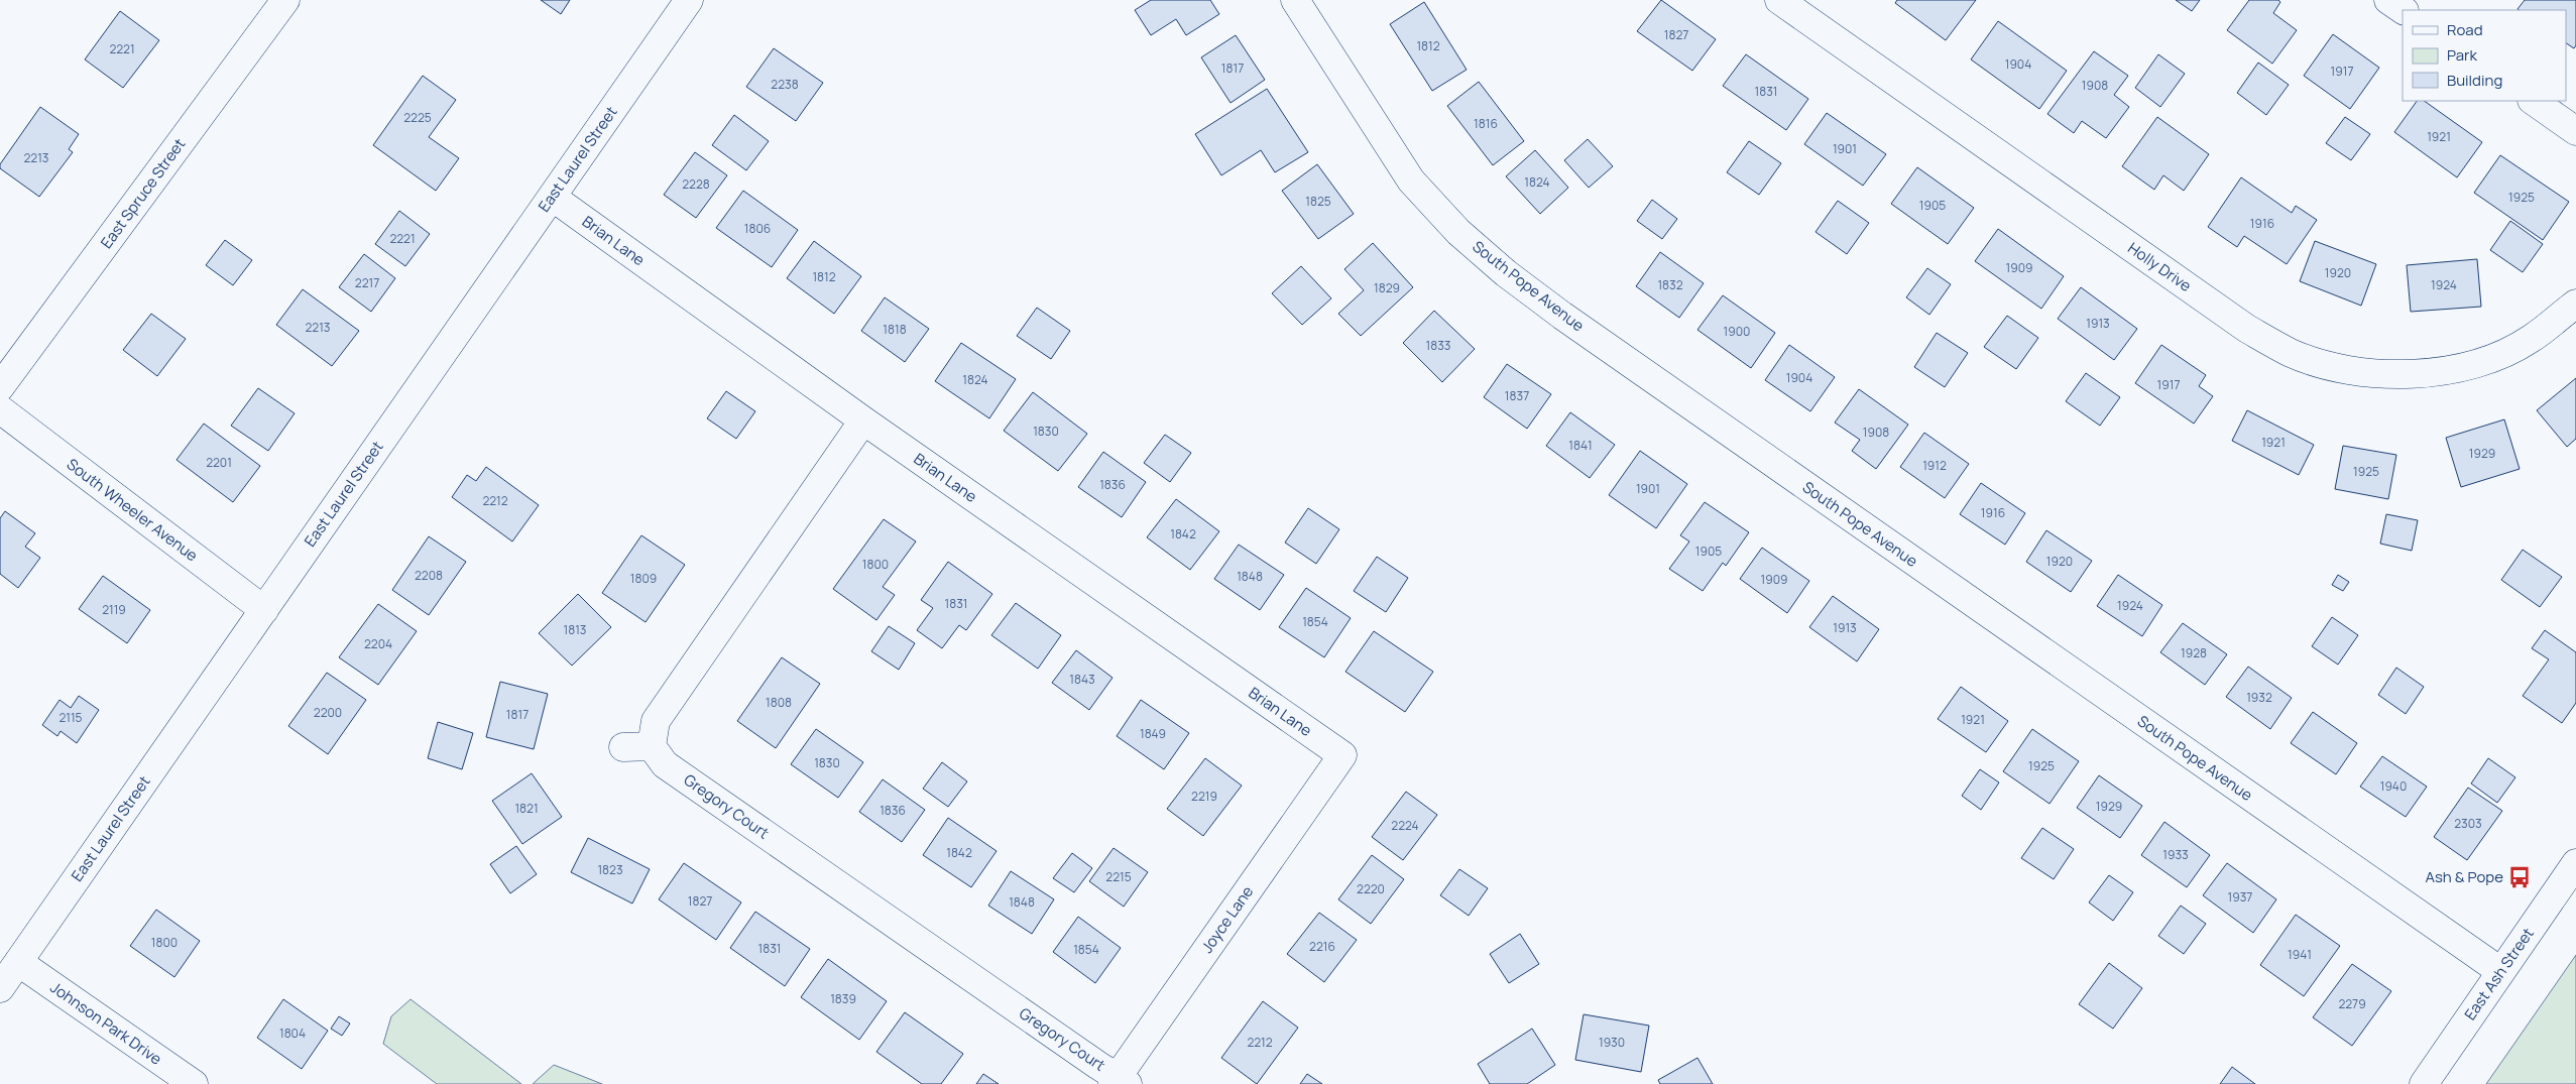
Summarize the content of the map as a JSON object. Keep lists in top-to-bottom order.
{
  "streets": {
    "street": [
      "East Laurel Street",
      "East Spruce Street",
      "Brian Lane",
      "Holly Drive",
      "South Pope Avenue",
      "South Wheeler Avenue",
      "Gregory Court",
      "Joyce Lane",
      "East Ash Street",
      "Johnson Park Drive"
    ]
  },
  "crossings": [
    ["East Laurel Street", "Brian Lane"],
    ["East Laurel Street", "South Wheeler Avenue"],
    ["East Laurel Street", "Johnson Park Drive"],
    ["Brian Lane", "Joyce Lane"],
    ["South Pope Avenue", "East Ash Street"],
    ["Gregory Court", "Joyce Lane"]
  ],
  "places": {
    "bus stop": ["Ash & Pope"]
  },
  "house_numbers": [
    "1827",
    "1812",
    "2221",
    "1904",
    "1817",
    "1917",
    "2238",
    "1908",
    "1831",
    "2225",
    "1816",
    "1921",
    "1901",
    "2213",
    "1824",
    "2228",
    "1925",
    "1825",
    "1905",
    "1916",
    "1806",
    "2221",
    "1909",
    "1920",
    "1812",
    "2217",
    "1832",
    "1924",
    "1829",
    "1913",
    "2213",
    "1818",
    "1900",
    "1833",
    "1904",
    "1824",
    "1917",
    "1837",
    "1830",
    "1908",
    "1921",
    "1841",
    "1929",
    "2201",
    "1912",
    "1925",
    "1836",
    "1901",
    "2212",
    "1916",
    "1842",
    "1905",
    "1920",
    "1800",
    "2208",
    "1848",
    "1809",
    "1909",
    "1831",
    "1924",
    "2119",
    "1854",
    "1913",
    "1813",
    "2204",
    "1928",
    "1843",
    "1932",
    "1808",
    "2200",
    "1817",
    "2115",
    "1921",
    "1849",
    "1830",
    "1925",
    "1940",
    "2219",
    "1929",
    "1821",
    "1836",
    "2303",
    "2224",
    "1842",
    "1933",
    "1823",
    "2215",
    "2220",
    "1937",
    "1827",
    "1848",
    "1800",
    "2216",
    "1831",
    "1854",
    "1941",
    "1839",
    "2279",
    "1804",
    "2212",
    "1930"
  ],
  "legend": ["Road", "Park", "Building"]
}
